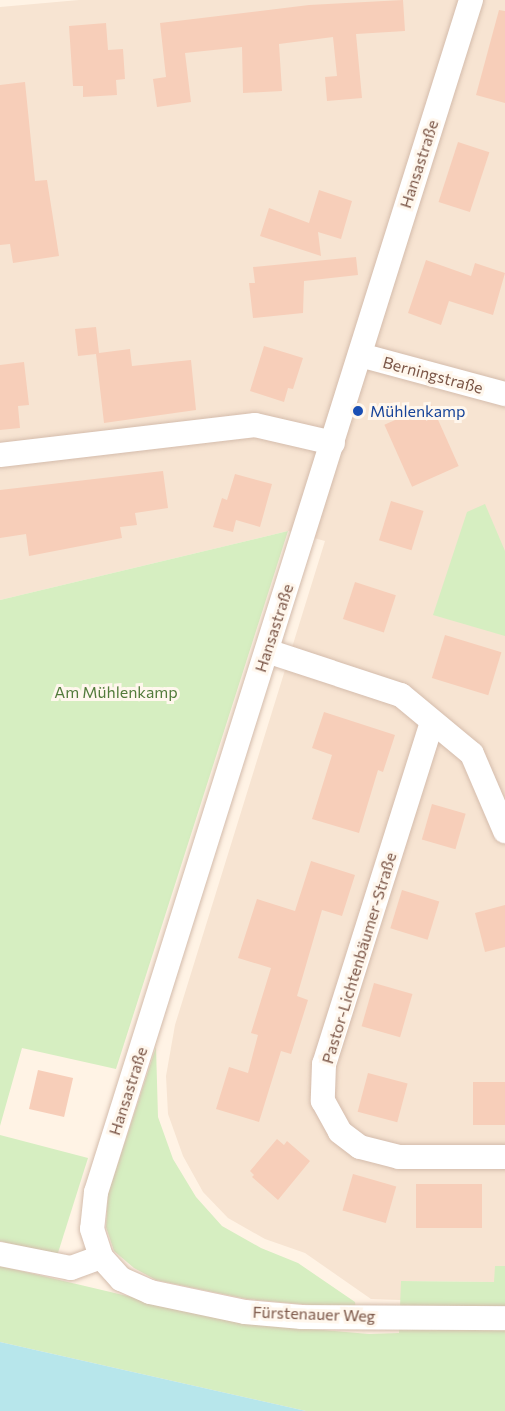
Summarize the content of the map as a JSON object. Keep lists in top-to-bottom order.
{
  "streets": {
    "street": [
      "Hansastraße",
      "Berningstraße",
      "Pastor-Lichtenbäumer-Straße",
      "Fürstenauer Weg"
    ]
  },
  "crossings": [
    ["Hansastraße", "Berningstraße"],
    ["Hansastraße", "Fürstenauer Weg"]
  ],
  "parks": ["Am Mühlenkamp"],
  "places": ["Mühlenkamp"]
}
